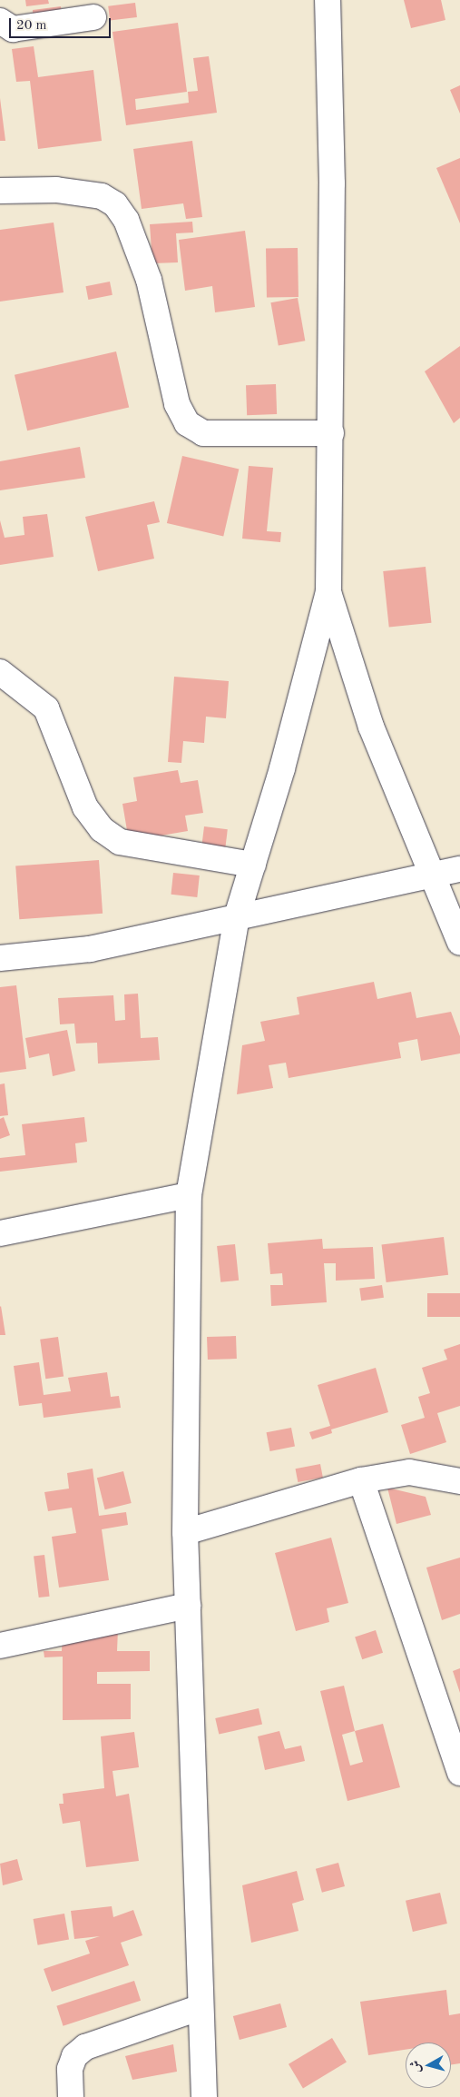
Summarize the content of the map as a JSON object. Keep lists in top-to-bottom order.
{
  "scale_bar": "20 m",
  "north": "left"
}
